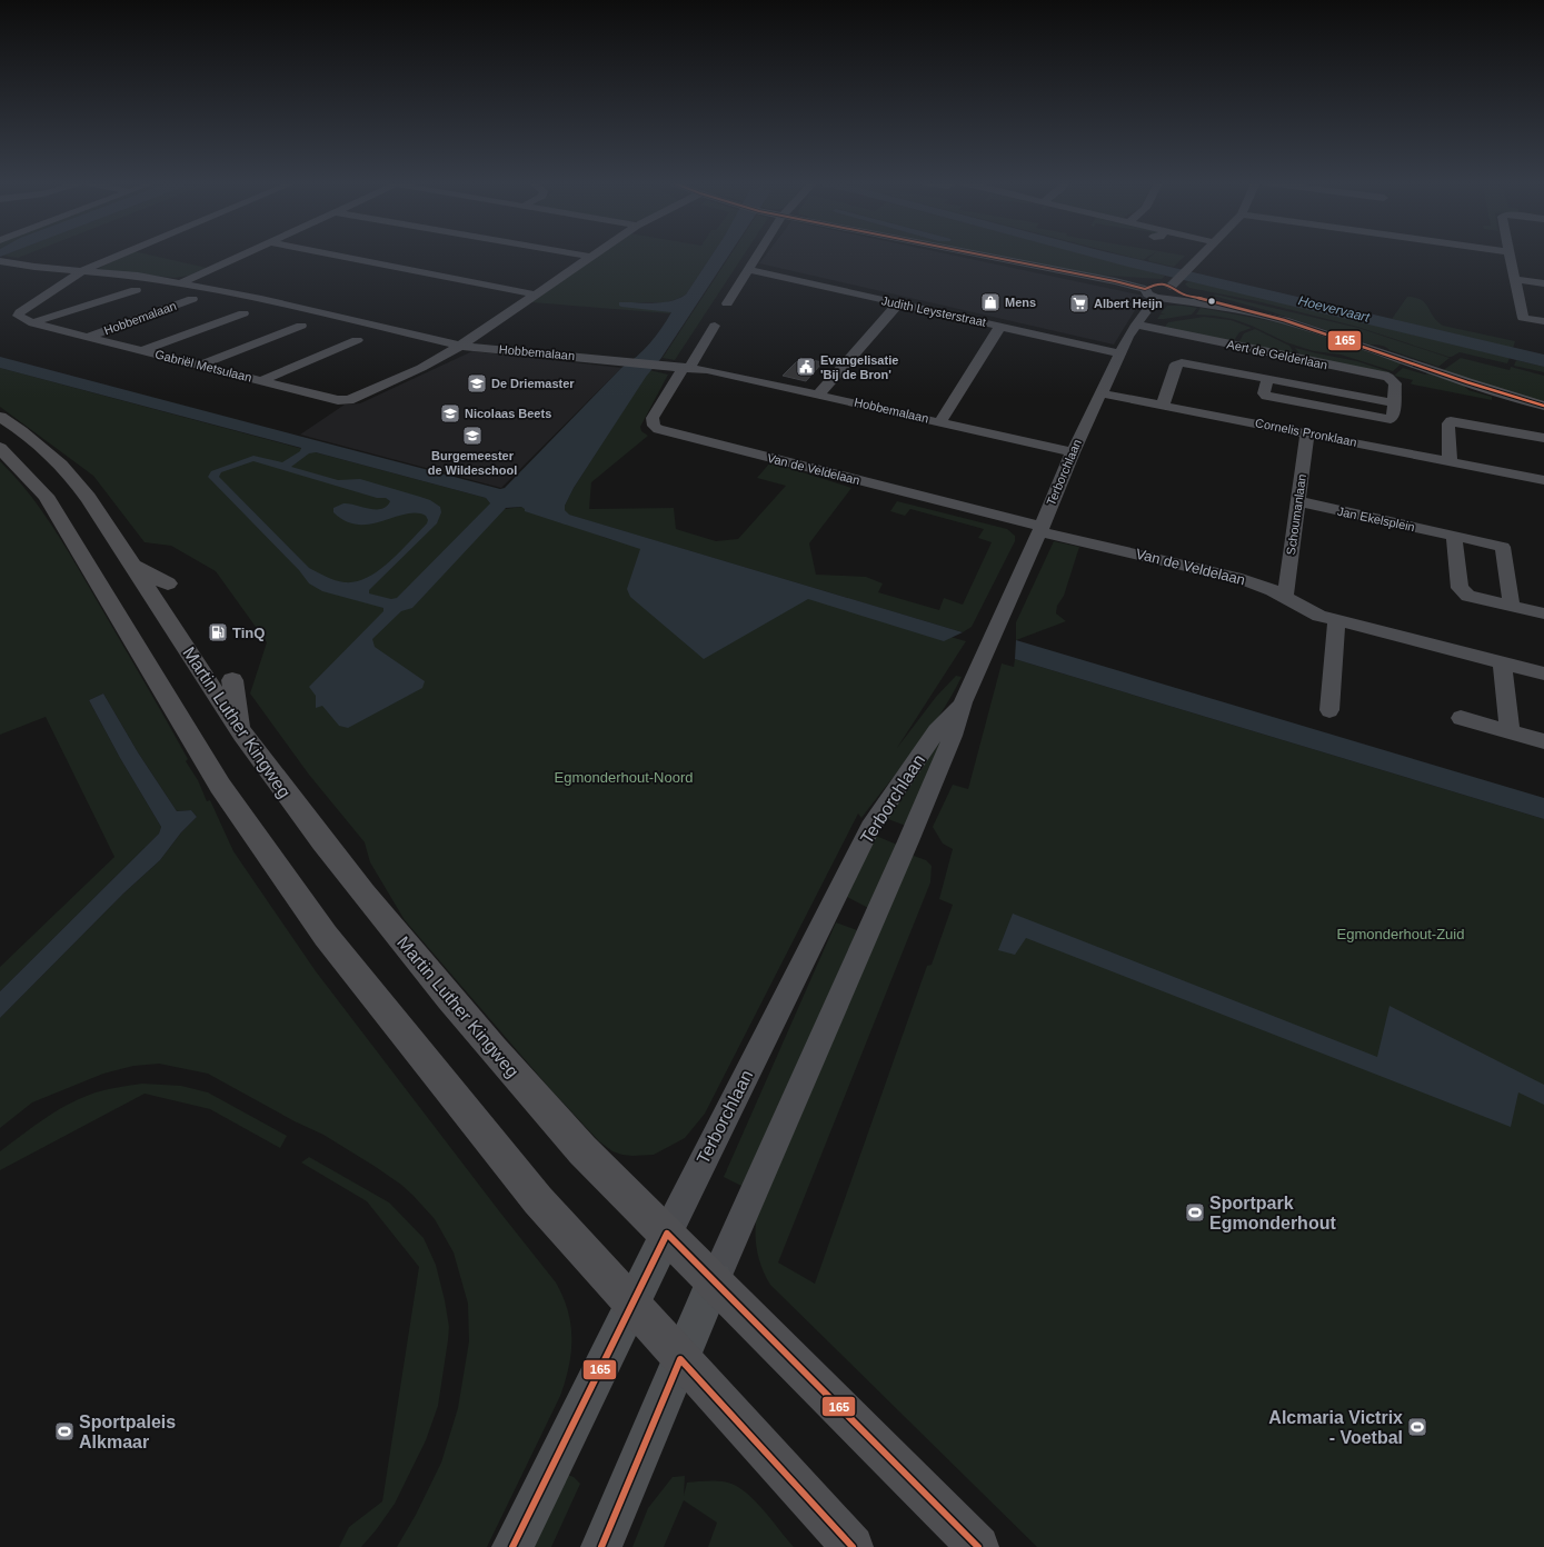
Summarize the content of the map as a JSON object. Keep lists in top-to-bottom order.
{
  "streets": {
    "highway": ["Martin Luther Kingweg"],
    "main road": ["Terborchlaan"],
    "street": [
      "Judith Leysterstraat",
      "Hobbemalaan",
      "Aert de Gelderlaan",
      "Gabriël Metsulaan",
      "Cornelis Pronklaan",
      "Van de Veldelaan",
      "Schoumanlaan",
      "Jan Ekelsplein"
    ]
  },
  "crossings": [
    ["Judith Leysterstraat", "Terborchlaan"],
    ["Hobbemalaan", "Gabriël Metsulaan"],
    ["Hobbemalaan", "Van de Veldelaan"],
    ["Hobbemalaan", "Terborchlaan"],
    ["Aert de Gelderlaan", "Cornelis Pronklaan"],
    ["Aert de Gelderlaan", "Terborchlaan"],
    ["Cornelis Pronklaan", "Terborchlaan"],
    ["Cornelis Pronklaan", "Schoumanlaan"],
    ["Van de Veldelaan", "Terborchlaan"],
    ["Van de Veldelaan", "Schoumanlaan"],
    ["Terborchlaan", "Martin Luther Kingweg"],
    ["Schoumanlaan", "Jan Ekelsplein"]
  ],
  "water": ["Hoevervaart"],
  "parks": ["Egmonderhout-Noord", "Egmonderhout-Zuid"],
  "places": {
    "shop": ["Mens"],
    "supermarket": ["Albert Heijn"],
    "public building": ["Evangelisatie 'Bij de Bron'"],
    "school or university": ["De Driemaster", "Nicolaas Beets", "Burgemeester de Wildeschool"],
    "fuel station": ["TinQ"],
    "sports": ["Sportpark Egmonderhout", "Alcmaria Victrix - Voetbal", "Sportpaleis Alkmaar"]
  },
  "lines": ["transit line 165"]
}
